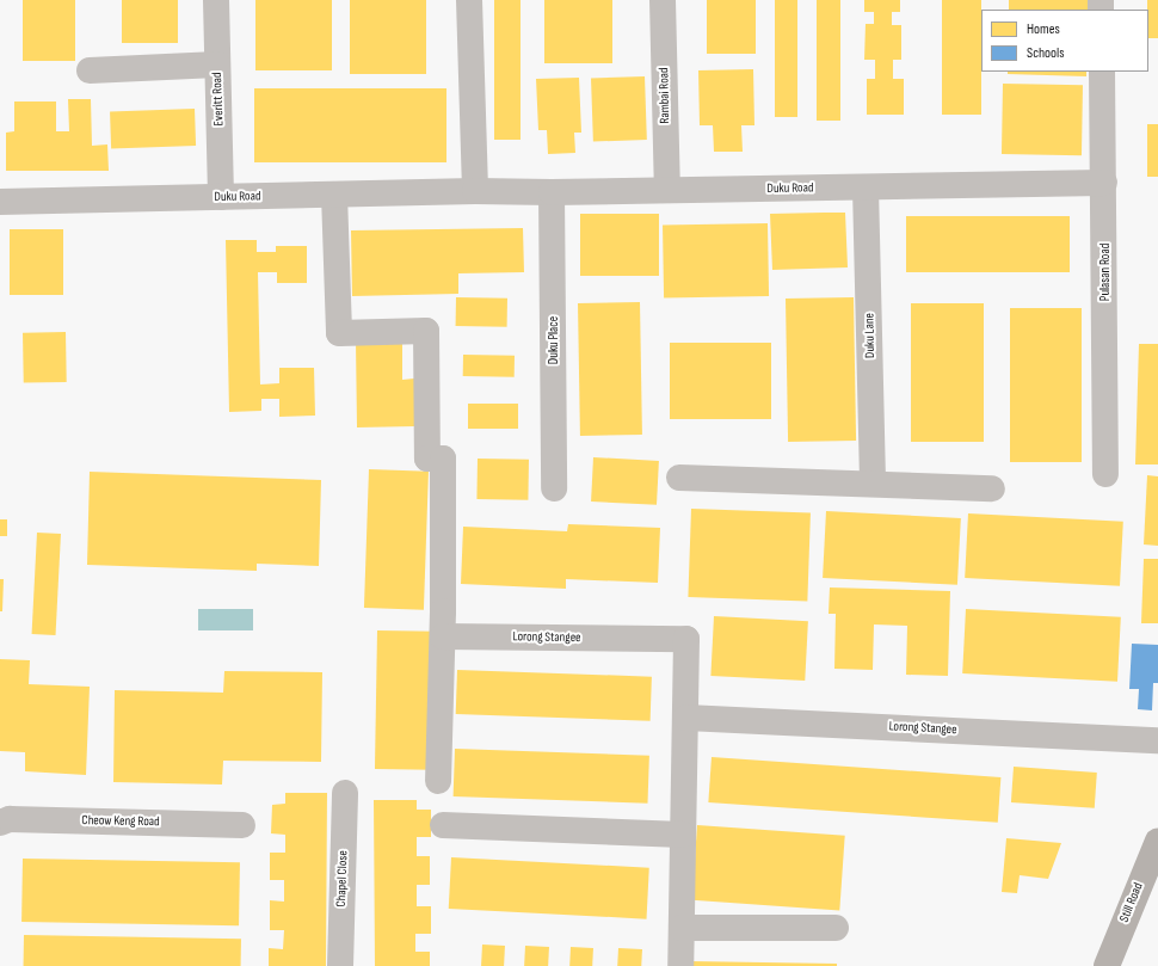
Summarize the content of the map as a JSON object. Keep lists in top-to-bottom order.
{
  "streets": {
    "highway": ["Still Road"],
    "street": [
      "Rambai Road",
      "Everitt Road",
      "Duku Road",
      "Pulasan Road",
      "Duku Lane",
      "Duku Place",
      "Lorong Stangee",
      "Cheow Keng Road",
      "Chapel Close"
    ]
  },
  "crossings": [
    ["Rambai Road", "Duku Road"],
    ["Everitt Road", "Duku Road"],
    ["Duku Road", "Pulasan Road"],
    ["Duku Road", "Duku Lane"],
    ["Duku Road", "Duku Place"]
  ],
  "legend": ["Homes", "Schools"]
}
